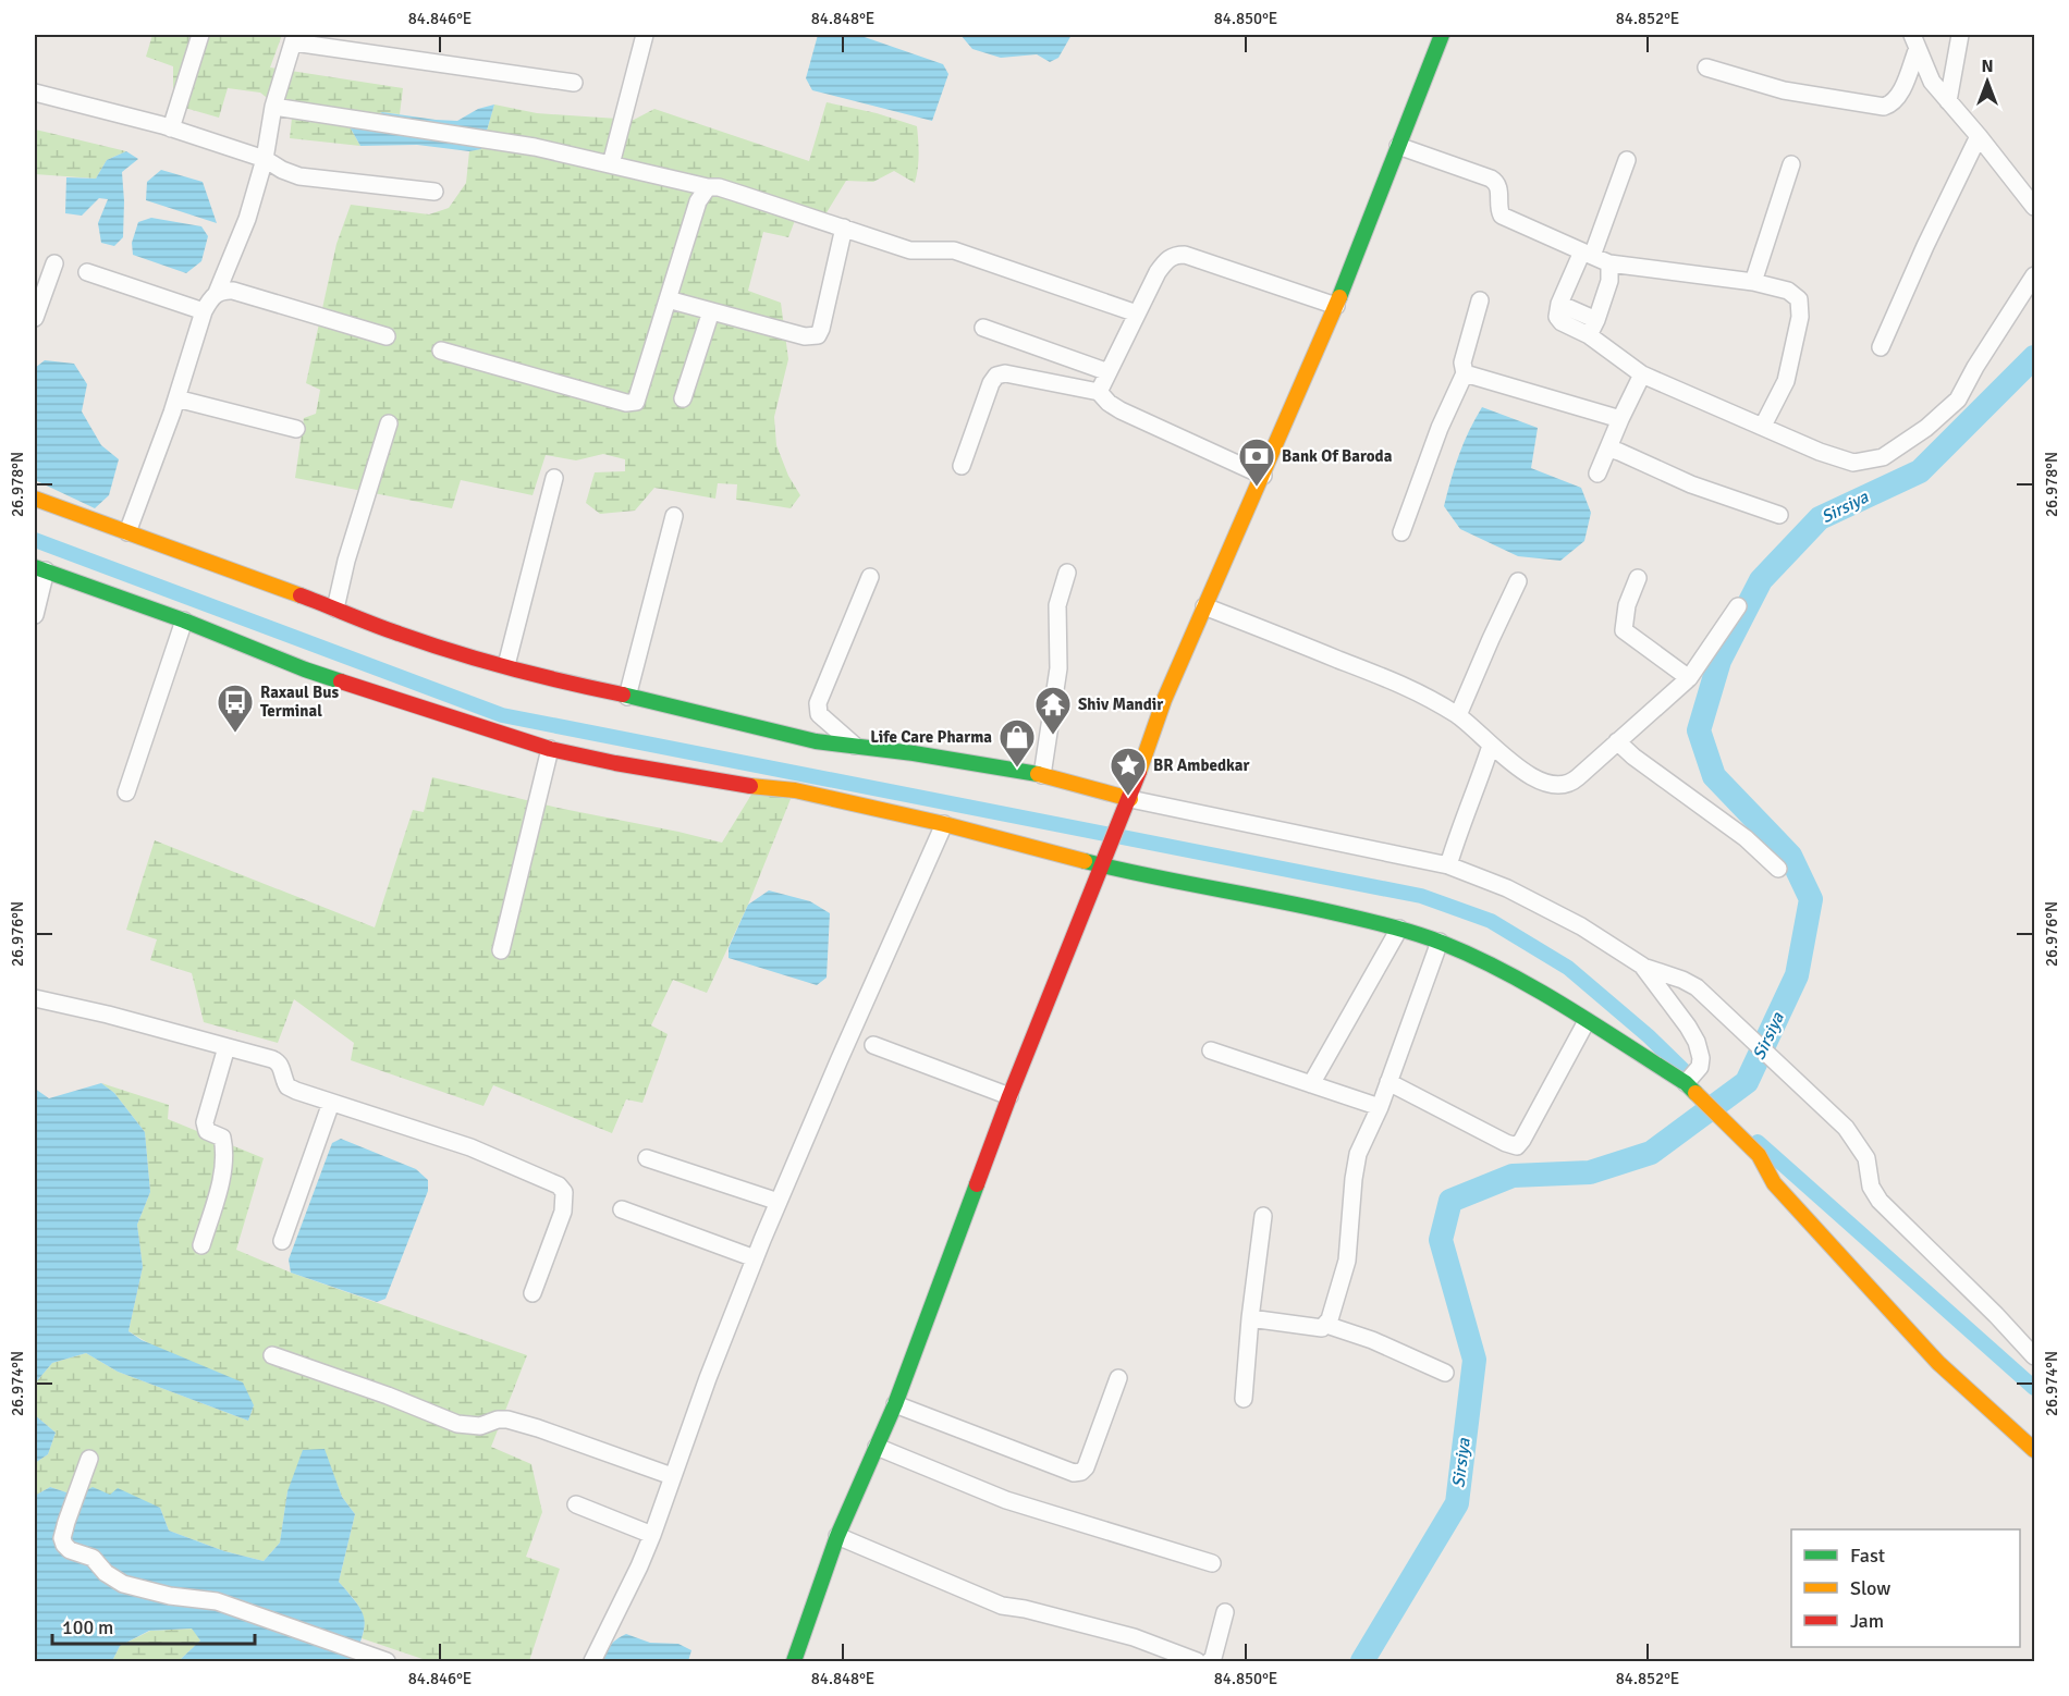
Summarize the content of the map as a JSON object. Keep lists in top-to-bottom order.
{
  "water": ["Sirsiya"],
  "places": {
    "bank": ["Bank Of Baroda"],
    "bus stop": ["Raxaul Bus Terminal"],
    "temple": ["Shiv Mandir"],
    "shop": ["Life Care Pharma"],
    "place": ["BR Ambedkar"]
  },
  "legend": ["Fast", "Slow", "Jam"],
  "scale_bar": "100 m",
  "north": "top",
  "coordinates": [
    "84.846°E",
    "84.848°E",
    "84.850°E",
    "84.852°E",
    "26.978°N",
    "26.976°N",
    "26.974°N"
  ]
}
